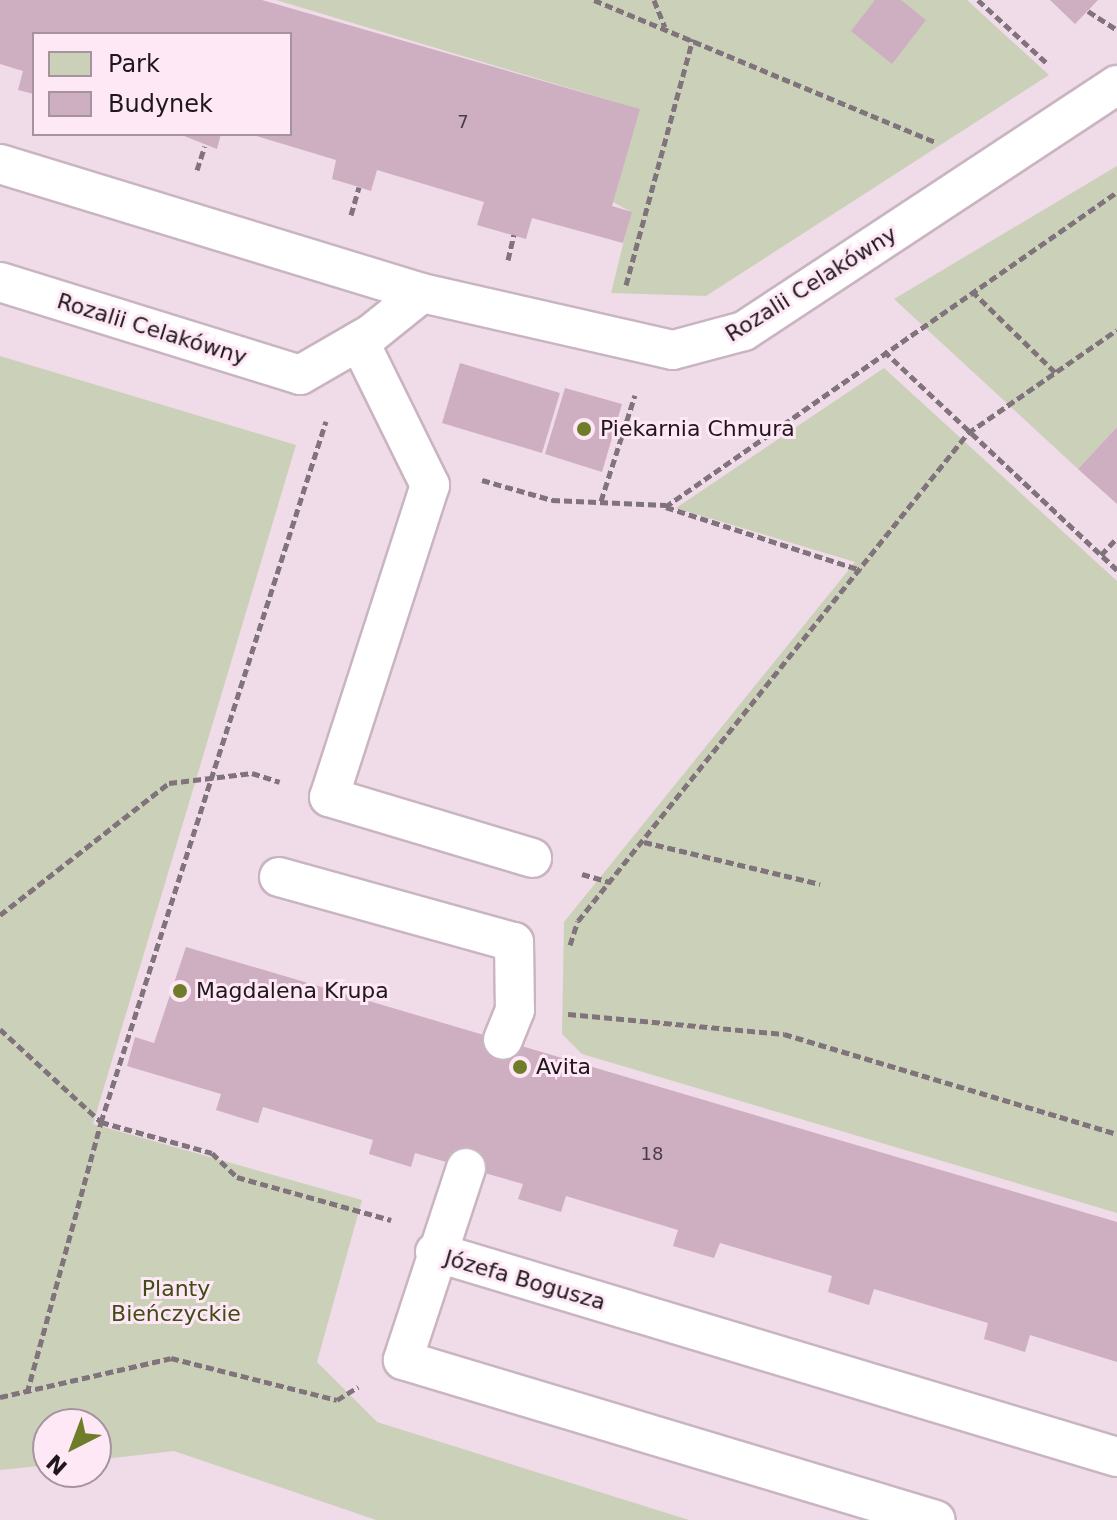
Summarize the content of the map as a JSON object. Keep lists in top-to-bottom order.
{
  "streets": {
    "lane": ["Rozalii Celakówny", "Józefa Bogusza"]
  },
  "parks": ["Planty Bieńczyckie"],
  "places": ["Piekarnia Chmura", "Magdalena Krupa", "Avita"],
  "house_numbers": ["7", "18"],
  "legend": ["Park", "Budynek"],
  "north": "bottom left"
}
